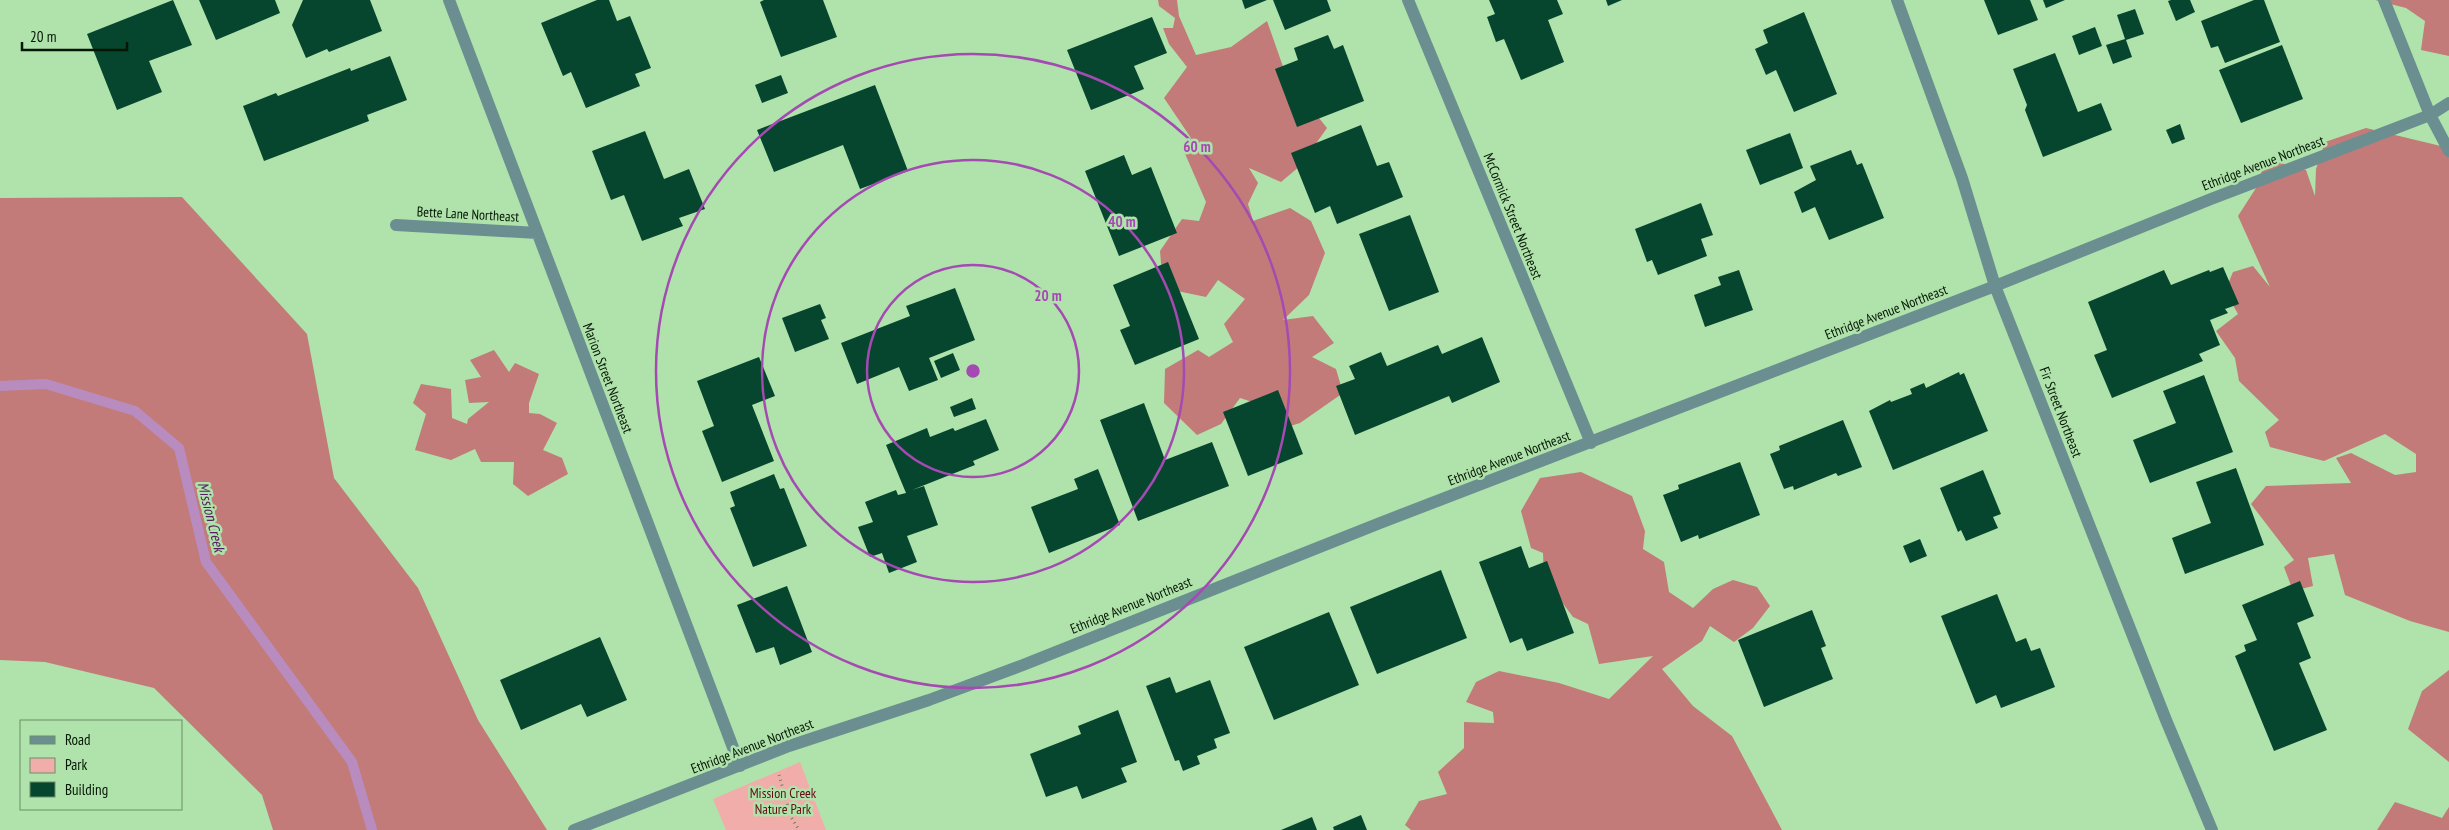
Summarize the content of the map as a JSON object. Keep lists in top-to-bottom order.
{
  "streets": {
    "street": [
      "Ethridge Avenue Northeast",
      "Bette Lane Northeast",
      "McCormick Street Northeast",
      "Marion Street Northeast",
      "Fir Street Northeast"
    ]
  },
  "crossings": [
    ["Ethridge Avenue Northeast", "McCormick Street Northeast"],
    ["Ethridge Avenue Northeast", "Marion Street Northeast"],
    ["Ethridge Avenue Northeast", "Fir Street Northeast"],
    ["Bette Lane Northeast", "Marion Street Northeast"]
  ],
  "water": ["Mission Creek"],
  "parks": ["Mission Creek Nature Park"],
  "legend": ["Road", "Park", "Building"],
  "scale_bar": "20 m",
  "rings": ["60 m", "40 m", "20 m"]
}
